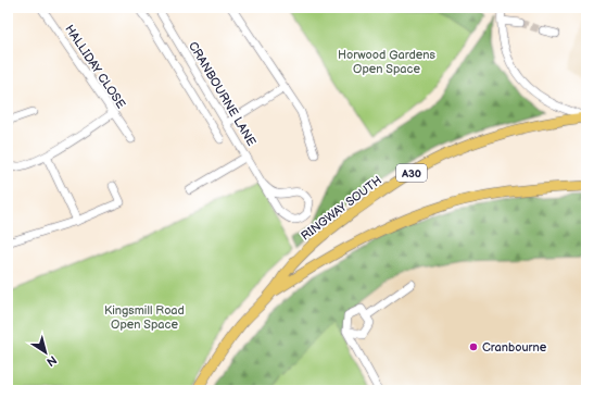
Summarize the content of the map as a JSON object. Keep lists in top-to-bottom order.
{
  "streets": {
    "main road": ["A30", "RINGWAY SOUTH"],
    "street": ["HALLIDAY CLOSE", "CRANBOURNE LANE"]
  },
  "parks": ["Horwood Gardens Open Space", "Kingsmill Road Open Space"],
  "places": ["Cranbourne"],
  "north": "bottom right"
}
